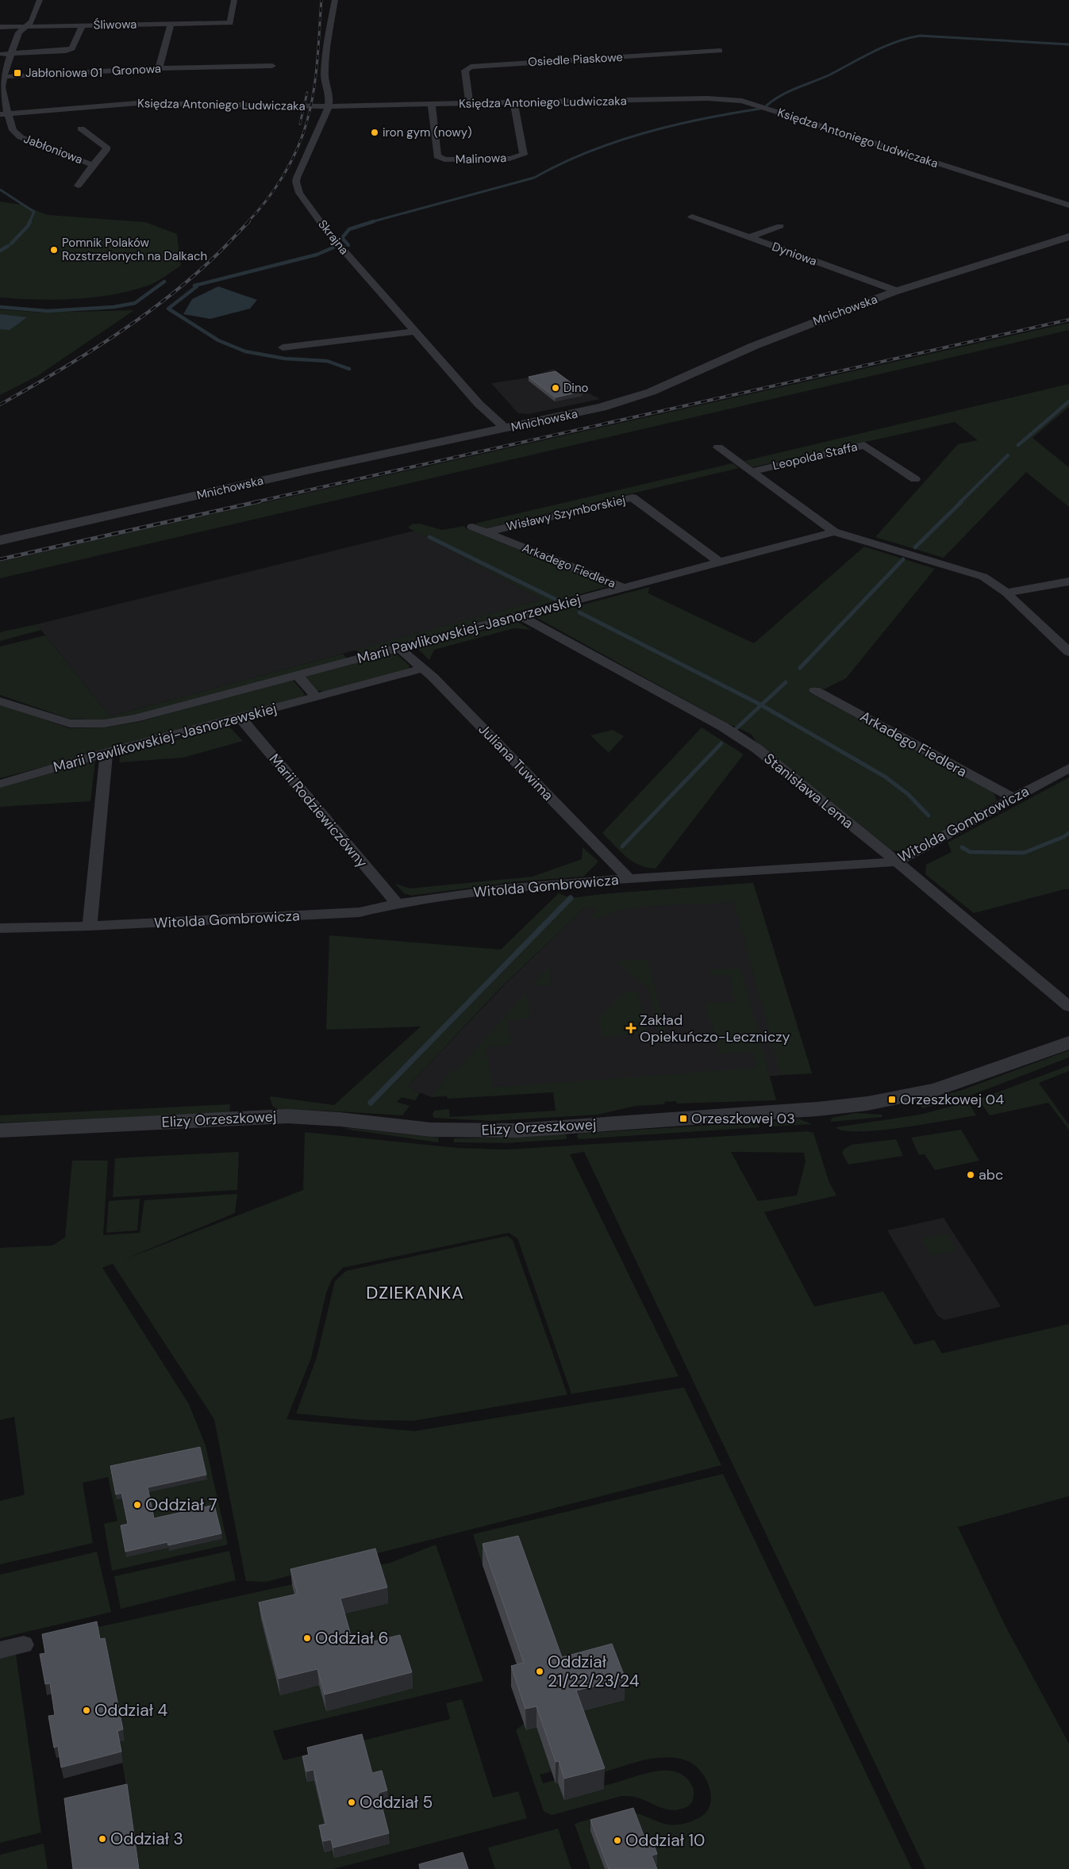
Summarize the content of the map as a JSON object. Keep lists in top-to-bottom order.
{
  "streets": {
    "street": [
      "Śliwowa",
      "Osiedle Piaskowe",
      "Gronowa",
      "Księdza Antoniego Ludwiczaka",
      "Jabłoniowa",
      "Malinowa",
      "Skrajna",
      "Dyniowa",
      "Mnichowska",
      "Leopolda Staffa",
      "Wisławy Szymborskiej",
      "Arkadego Fiedlera",
      "Marii Pawlikowskiej-Jasnorzewskiej",
      "Juliana Tuwima",
      "Stanisława Lema",
      "Marii Rodziewiczówny",
      "Witolda Gombrowicza",
      "Elizy Orzeszkowej"
    ]
  },
  "crossings": [
    ["Śliwowa", "Jabłoniowa"],
    ["Osiedle Piaskowe", "Księdza Antoniego Ludwiczaka"],
    ["Gronowa", "Jabłoniowa"],
    ["Księdza Antoniego Ludwiczaka", "Jabłoniowa"],
    ["Księdza Antoniego Ludwiczaka", "Malinowa"],
    ["Księdza Antoniego Ludwiczaka", "Skrajna"],
    ["Skrajna", "Mnichowska"],
    ["Dyniowa", "Mnichowska"],
    ["Leopolda Staffa", "Marii Pawlikowskiej-Jasnorzewskiej"],
    ["Wisławy Szymborskiej", "Arkadego Fiedlera"],
    ["Wisławy Szymborskiej", "Marii Pawlikowskiej-Jasnorzewskiej"],
    ["Arkadego Fiedlera", "Marii Pawlikowskiej-Jasnorzewskiej"],
    ["Arkadego Fiedlera", "Witolda Gombrowicza"],
    ["Marii Pawlikowskiej-Jasnorzewskiej", "Juliana Tuwima"],
    ["Marii Pawlikowskiej-Jasnorzewskiej", "Stanisława Lema"],
    ["Marii Pawlikowskiej-Jasnorzewskiej", "Marii Rodziewiczówny"],
    ["Juliana Tuwima", "Witolda Gombrowicza"],
    ["Stanisława Lema", "Witolda Gombrowicza"],
    ["Marii Rodziewiczówny", "Witolda Gombrowicza"]
  ],
  "districts": ["DZIEKANKA"],
  "places": {
    "transit": ["Jabłoniowa 01", "Orzeszkowej 04", "Orzeszkowej 03"],
    "other": [
      "iron gym (nowy)",
      "Pomnik Polaków Rozstrzelonych na Dalkach",
      "Dino",
      "abc",
      "Oddział 7",
      "Oddział 6",
      "Oddział 21/22/23/24",
      "Oddział 4",
      "Oddział 5",
      "Oddział 3",
      "Oddział 10"
    ],
    "health": ["Zakład Opiekuńczo-Leczniczy"]
  }
}
